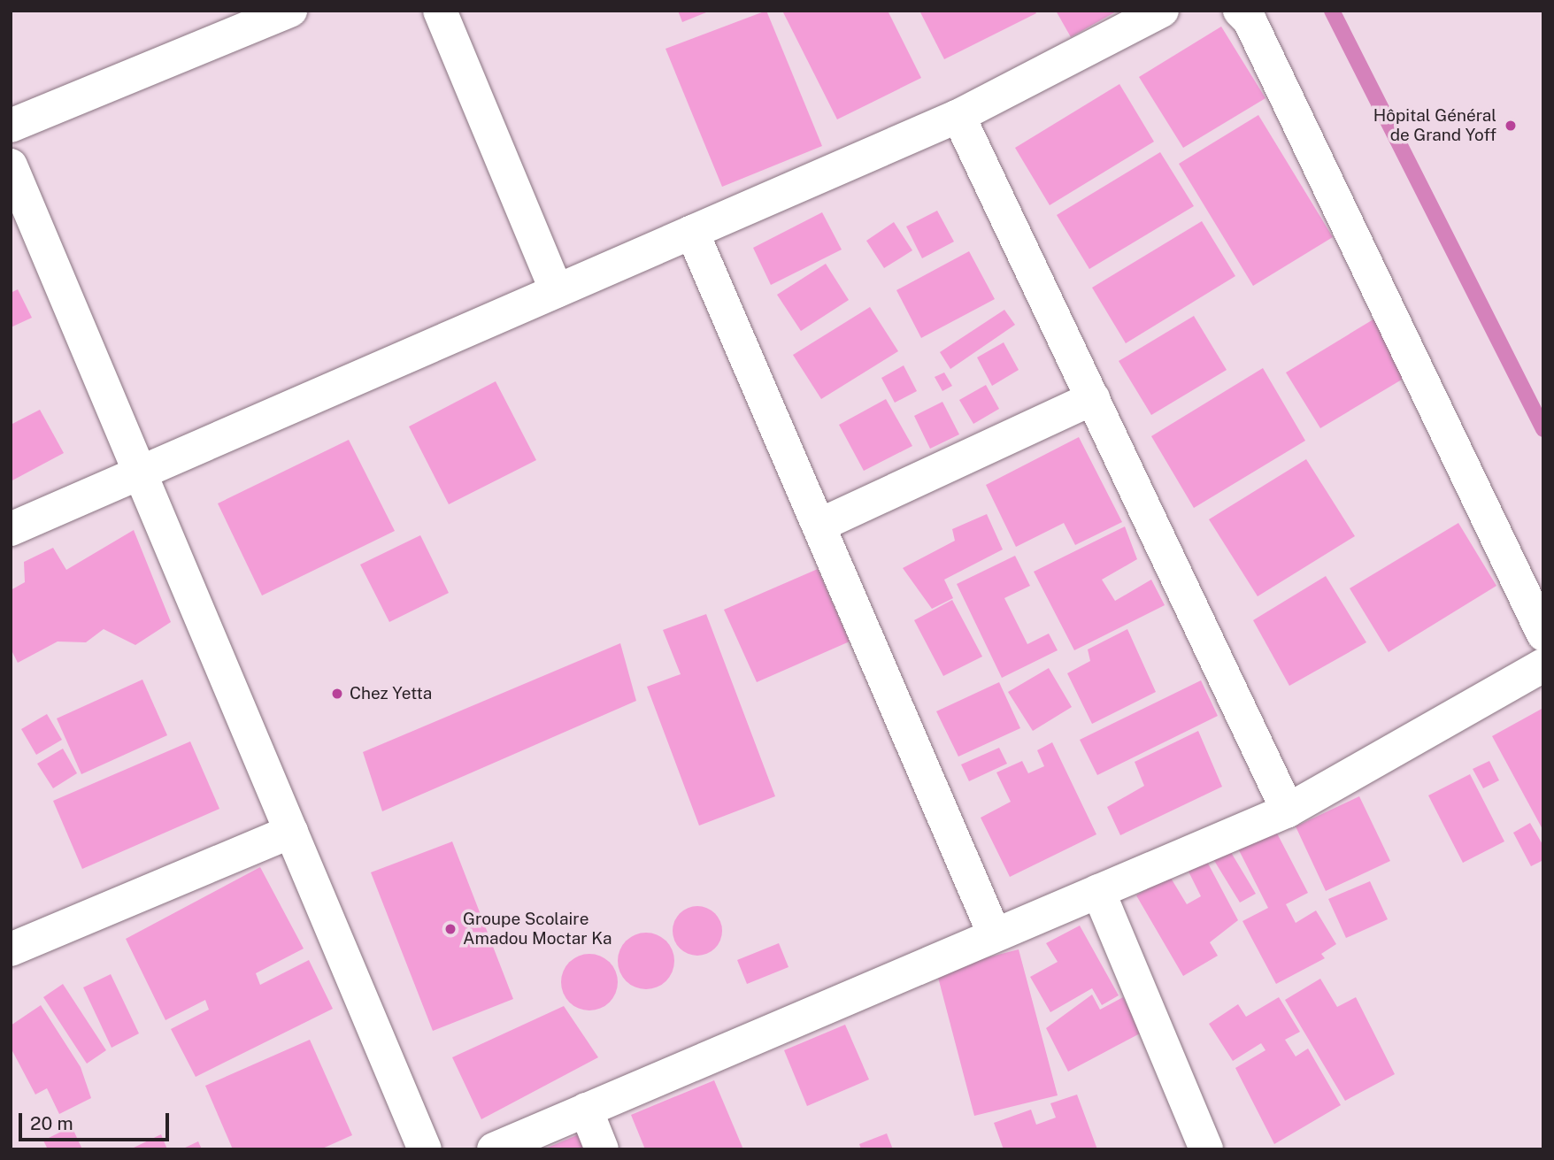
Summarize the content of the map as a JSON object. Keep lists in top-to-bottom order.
{
  "places": ["Hôpital Général de Grand Yoff", "Chez Yetta", "Groupe Scolaire Amadou Moctar Ka"],
  "scale_bar": "20 m"
}
